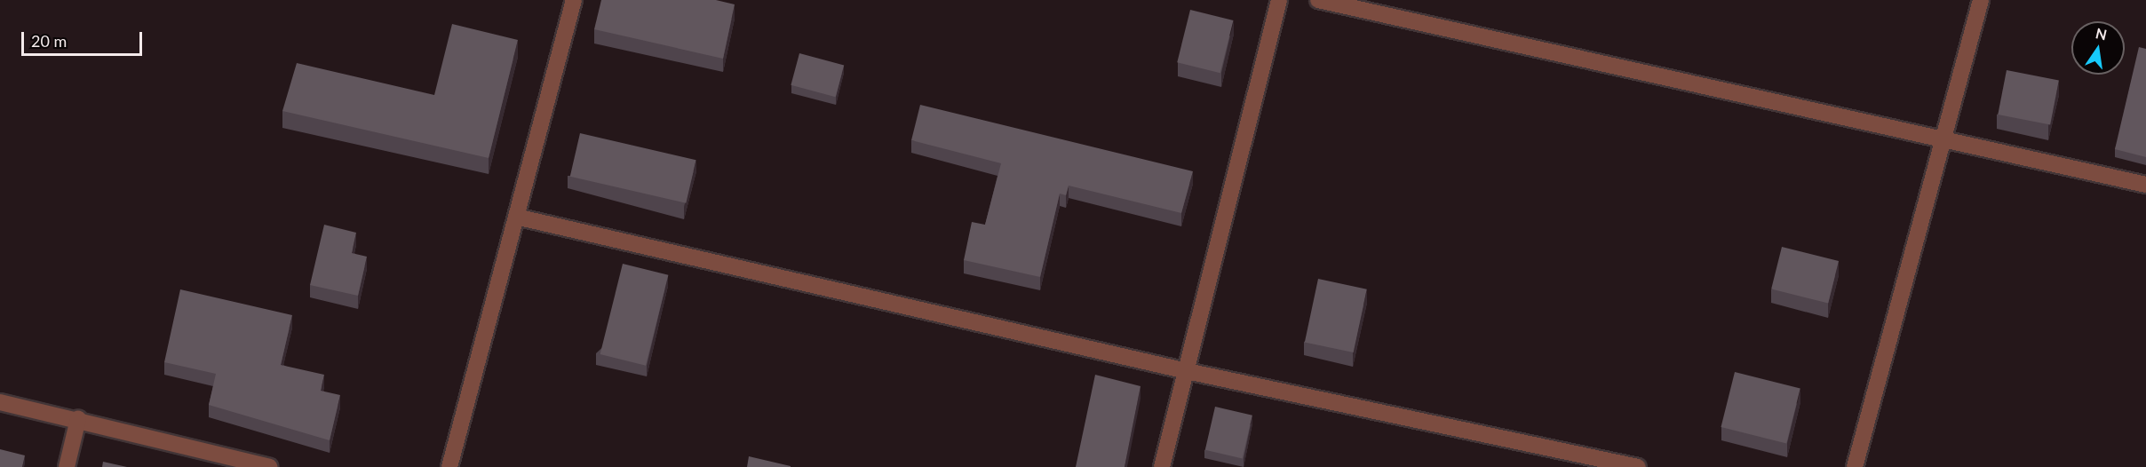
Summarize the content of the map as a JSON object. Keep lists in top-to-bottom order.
{
  "scale_bar": "20 m",
  "north": "top"
}
